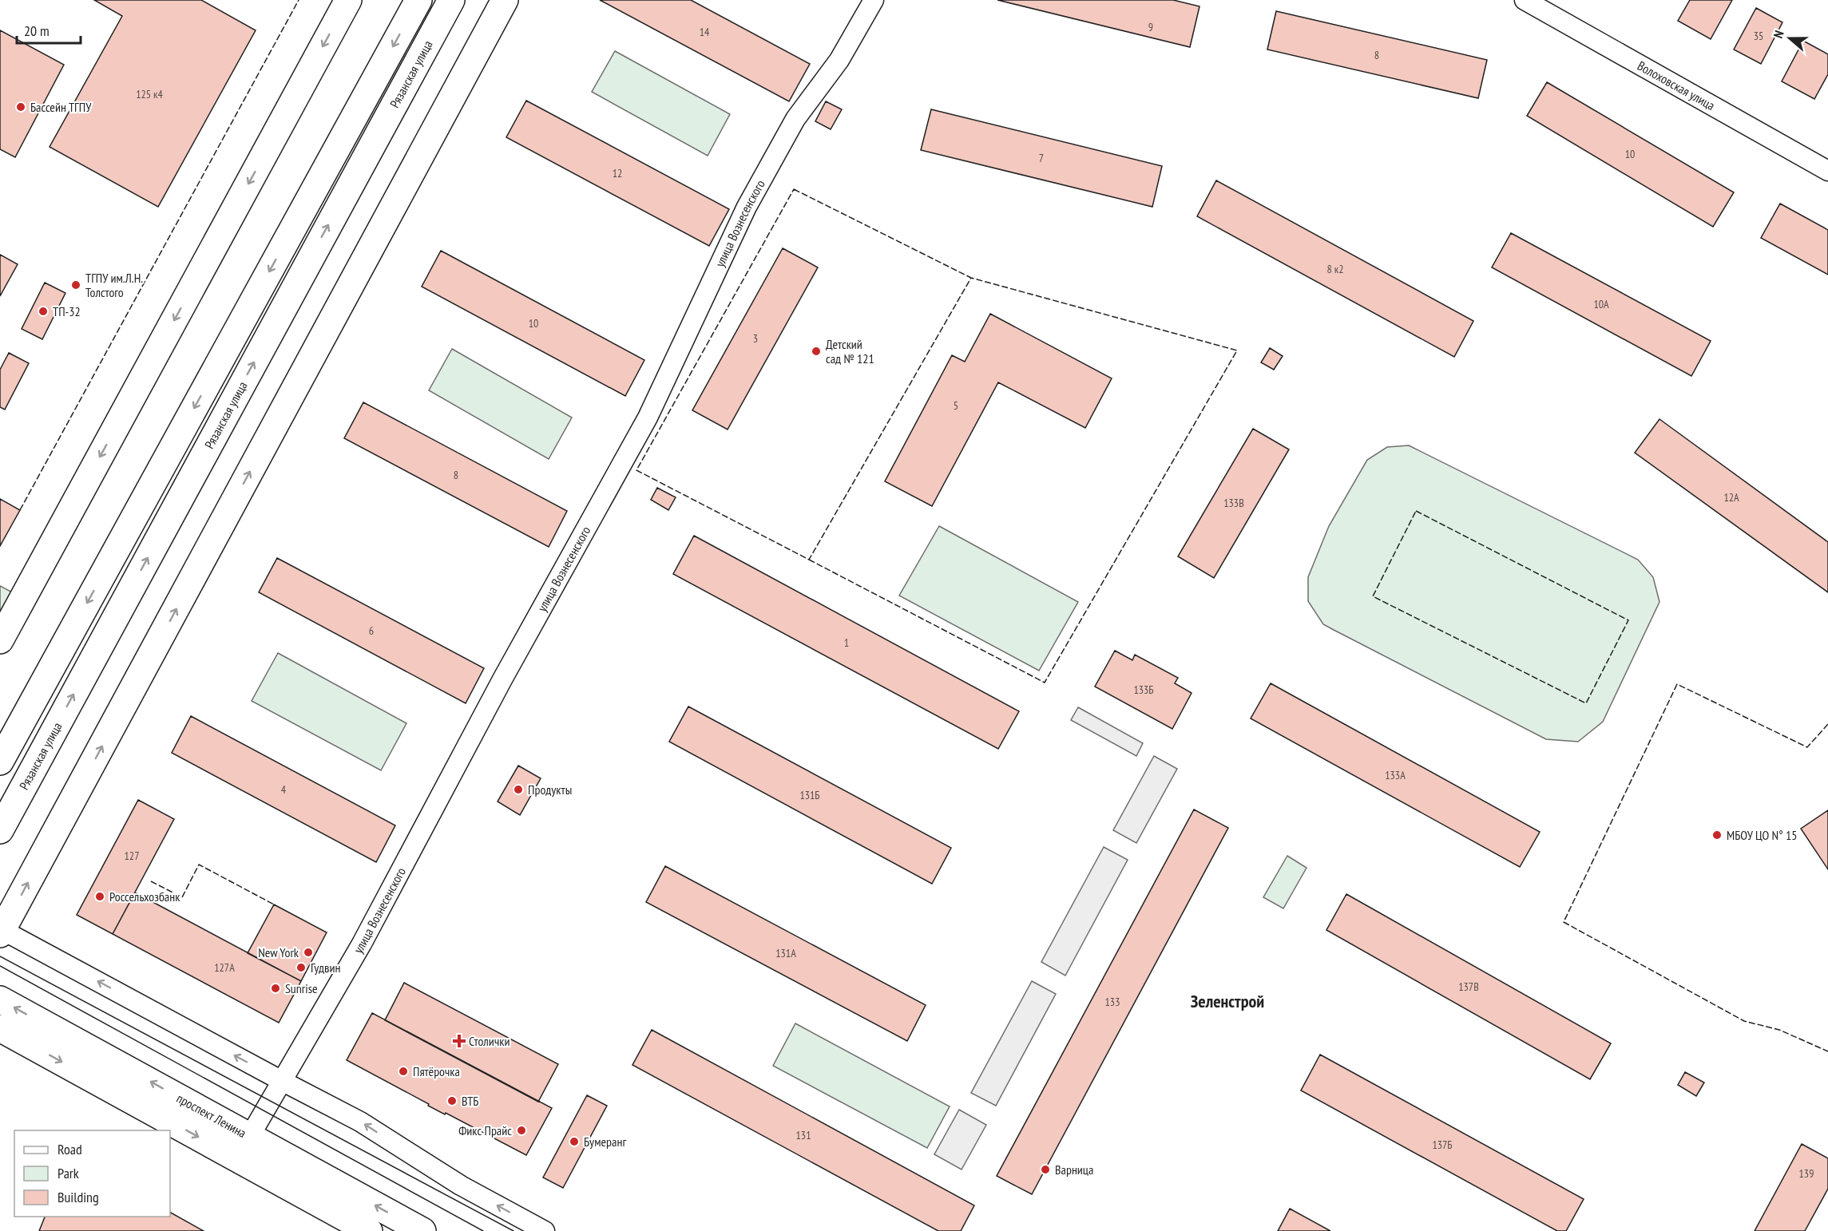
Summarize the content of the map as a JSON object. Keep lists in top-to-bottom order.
{
  "streets": {
    "main road": ["Рязанская улица", "проспект Ленина"],
    "street": ["Волоховская улица", "улица Вознесенского"]
  },
  "crossings": [
    ["улица Вознесенского", "проспект Ленина"]
  ],
  "districts": ["Зеленстрой"],
  "places": {
    "other": [
      "Бассейн ТГПУ",
      "ТГПУ им.Л.Н. Толстого",
      "ТП-32",
      "Детский сад № 121",
      "Продукты",
      "МБОУ ЦО N° 15",
      "Россельхозбанк",
      "New York",
      "Гудвин",
      "Sunrise",
      "Пятёрочка",
      "ВТБ",
      "Фикс Прайс",
      "Бумеранг",
      "Варница"
    ],
    "health": ["Столички"]
  },
  "house_numbers": [
    "9",
    "14",
    "35",
    "8",
    "125 к4",
    "10",
    "7",
    "12",
    "8 к2",
    "10А",
    "10",
    "3",
    "5",
    "8",
    "12А",
    "133В",
    "6",
    "1",
    "133Б",
    "133А",
    "4",
    "131Б",
    "127",
    "131А",
    "127А",
    "137В",
    "133",
    "131",
    "137Б",
    "139"
  ],
  "legend": ["Road", "Park", "Building"],
  "scale_bar": "20 m",
  "north": "left"
}
